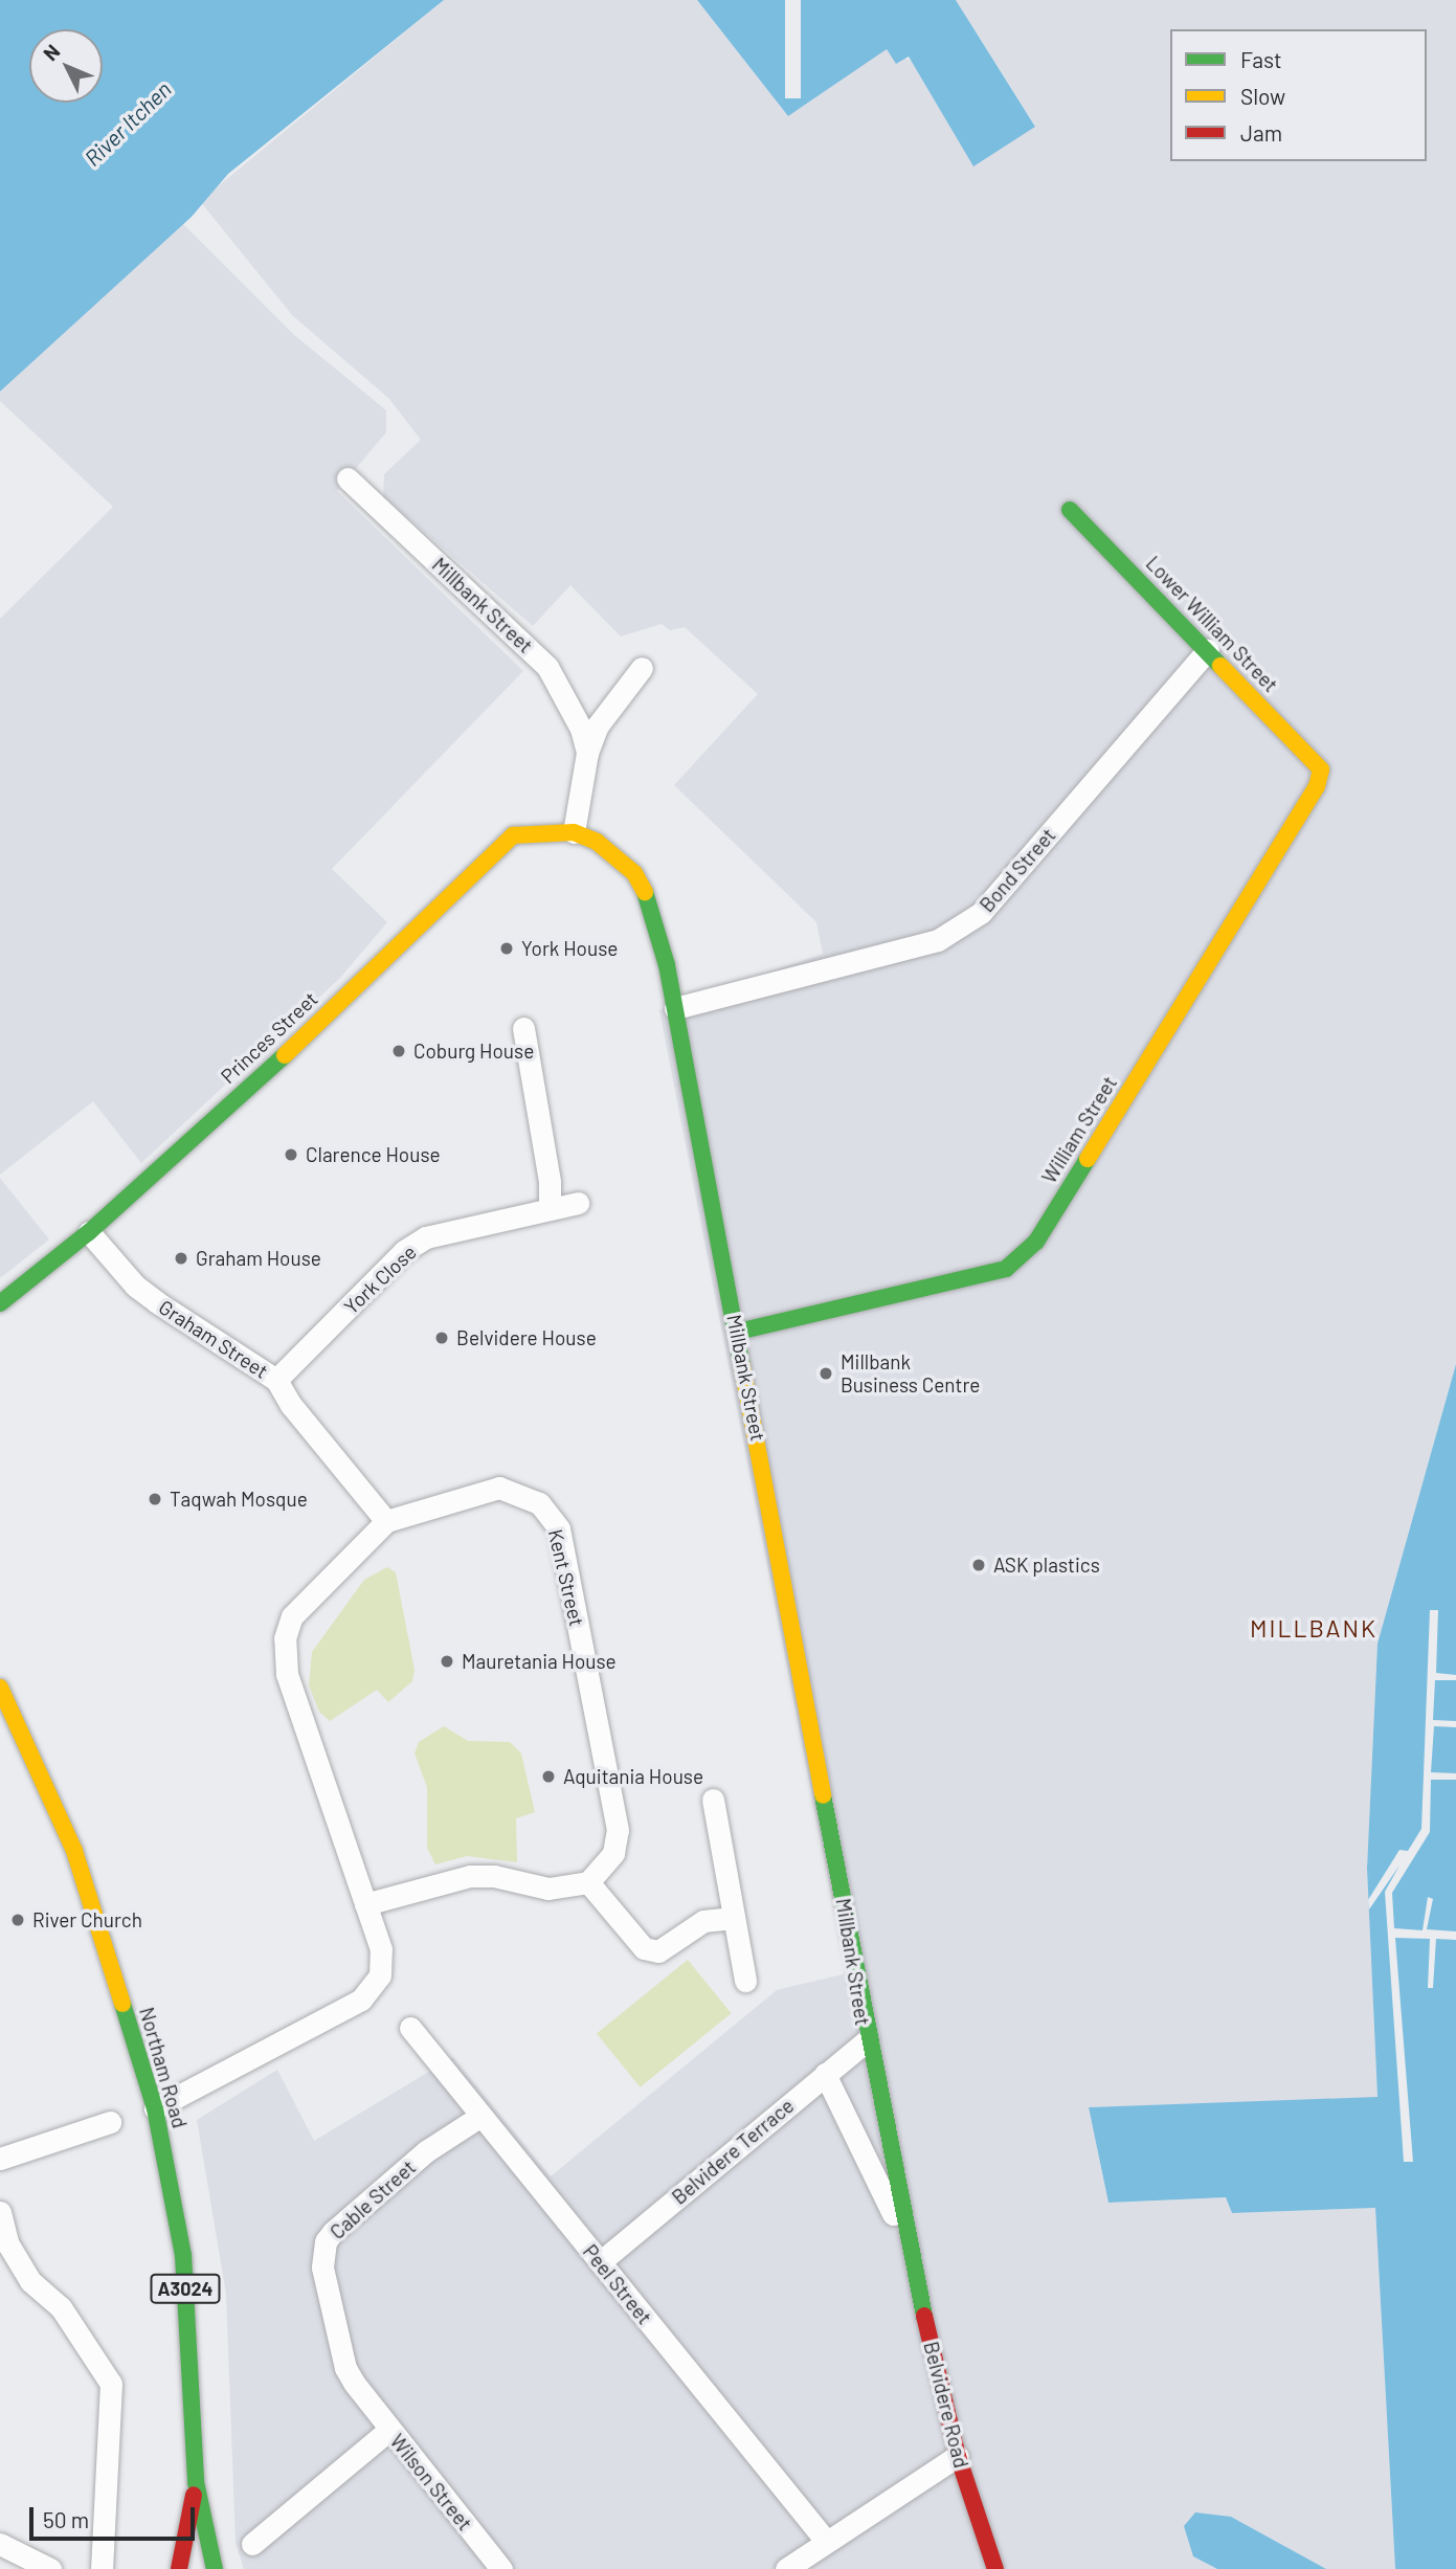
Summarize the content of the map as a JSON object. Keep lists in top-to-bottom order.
{
  "streets": {
    "street": [
      "Millbank Street",
      "Lower William Street",
      "Bond Street",
      "Princes Street",
      "William Street",
      "York Close",
      "Graham Street",
      "Kent Street",
      "Northam Road",
      "Belvidere Terrace",
      "Cable Street",
      "Peel Street",
      "A3024",
      "Belvidere Road",
      "Wilson Street"
    ]
  },
  "crossings": [
    ["Millbank Street", "Bond Street"],
    ["Millbank Street", "Princes Street"],
    ["Millbank Street", "William Street"],
    ["Millbank Street", "Belvidere Terrace"],
    ["Millbank Street", "Belvidere Road"],
    ["Lower William Street", "Bond Street"],
    ["Lower William Street", "William Street"],
    ["Princes Street", "Graham Street"],
    ["York Close", "Graham Street"],
    ["Graham Street", "Kent Street"],
    ["Belvidere Terrace", "Peel Street"],
    ["Belvidere Terrace", "Belvidere Road"],
    ["Cable Street", "Peel Street"],
    ["Cable Street", "Wilson Street"]
  ],
  "districts": ["MILLBANK"],
  "water": ["River Itchen"],
  "places": [
    "York House",
    "Coburg House",
    "Clarence House",
    "Graham House",
    "Belvidere House",
    "Millbank Business Centre",
    "Taqwah Mosque",
    "ASK plastics",
    "Mauretania House",
    "Aquitania House",
    "River Church"
  ],
  "legend": ["Fast", "Slow", "Jam"],
  "scale_bar": "50 m",
  "north": "top left"
}
